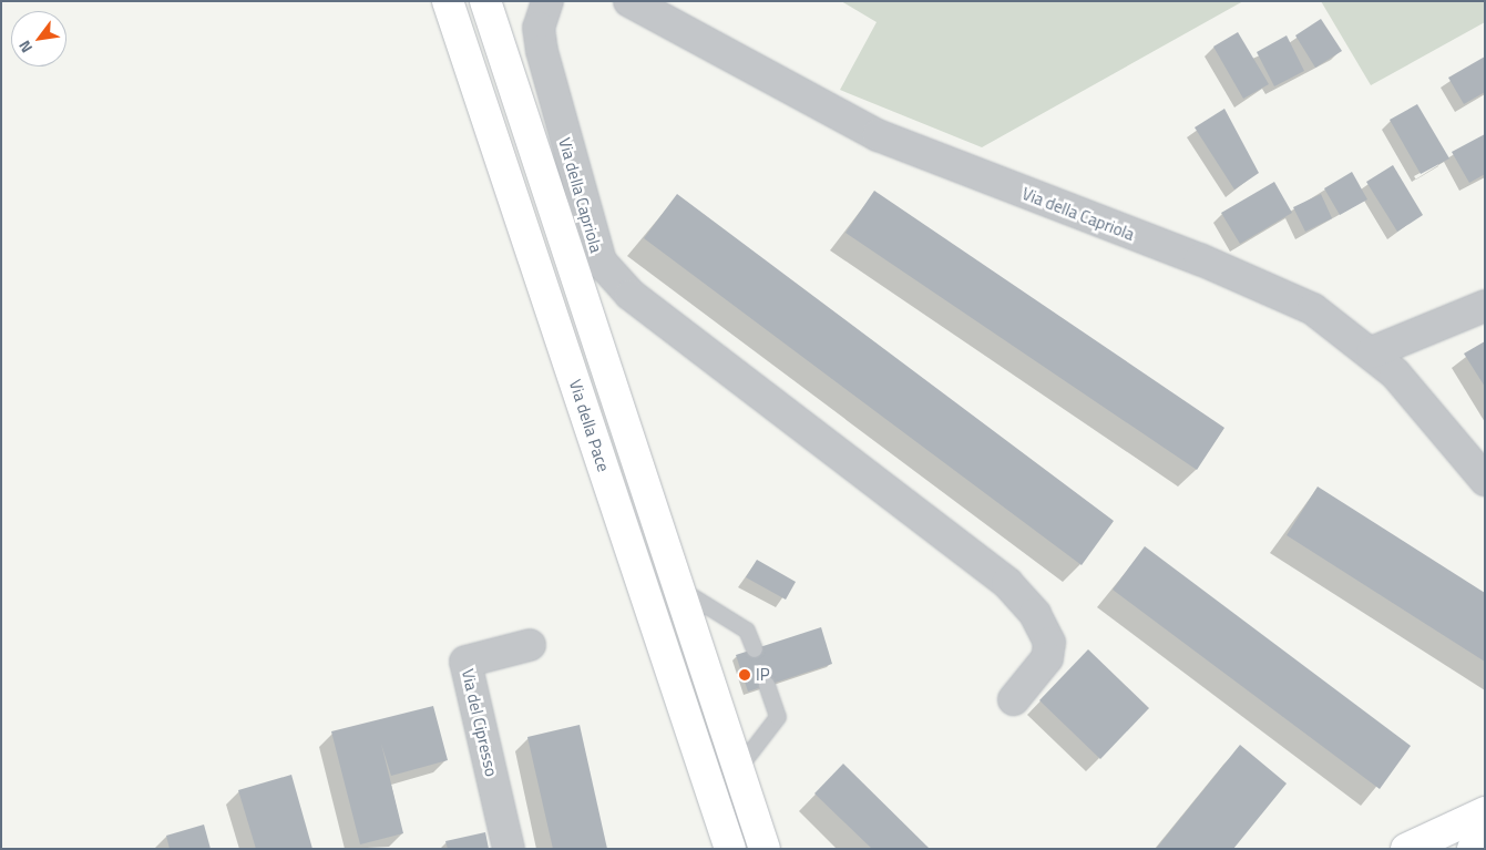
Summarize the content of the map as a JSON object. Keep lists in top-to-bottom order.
{
  "streets": {
    "street": ["Via della Capriola", "Via della Pace", "Via del Cipresso"]
  },
  "places": ["IP"],
  "north": "bottom left"
}
